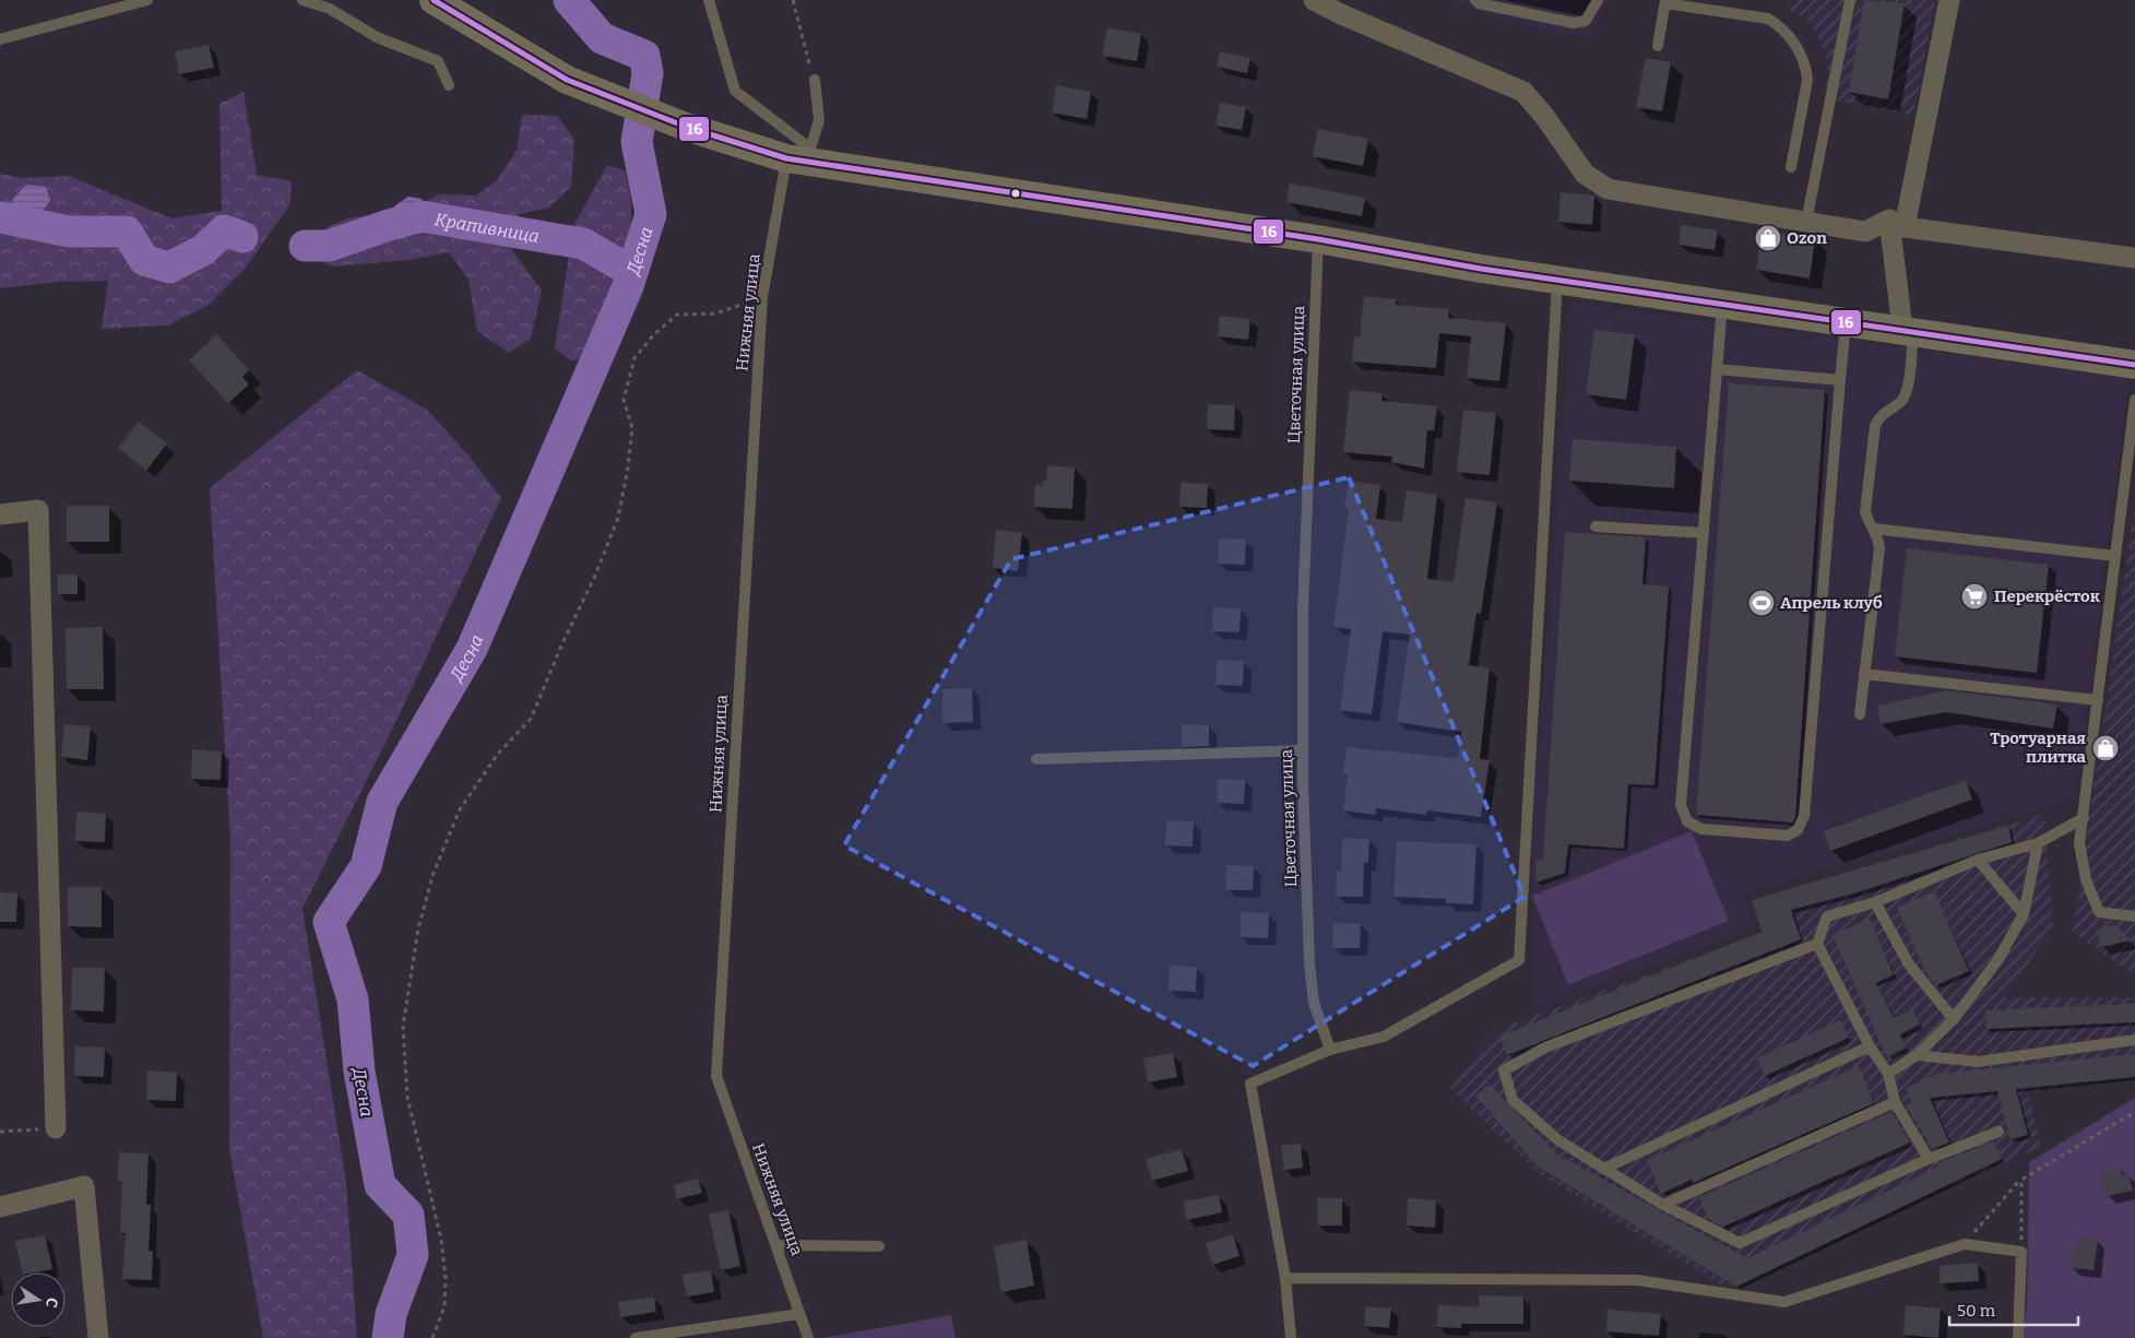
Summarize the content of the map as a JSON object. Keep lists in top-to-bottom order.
{
  "streets": {
    "lane": ["Нижняя улица", "Цветочная улица"]
  },
  "water": ["Крапивница", "Десна"],
  "places": {
    "shop": ["Ozon", "Тротуарная плитка"],
    "supermarket": ["Перекрёсток"],
    "sports": ["Апрель клуб"]
  },
  "lines": ["transit line 16"],
  "scale_bar": "50 m",
  "north": "right"
}
